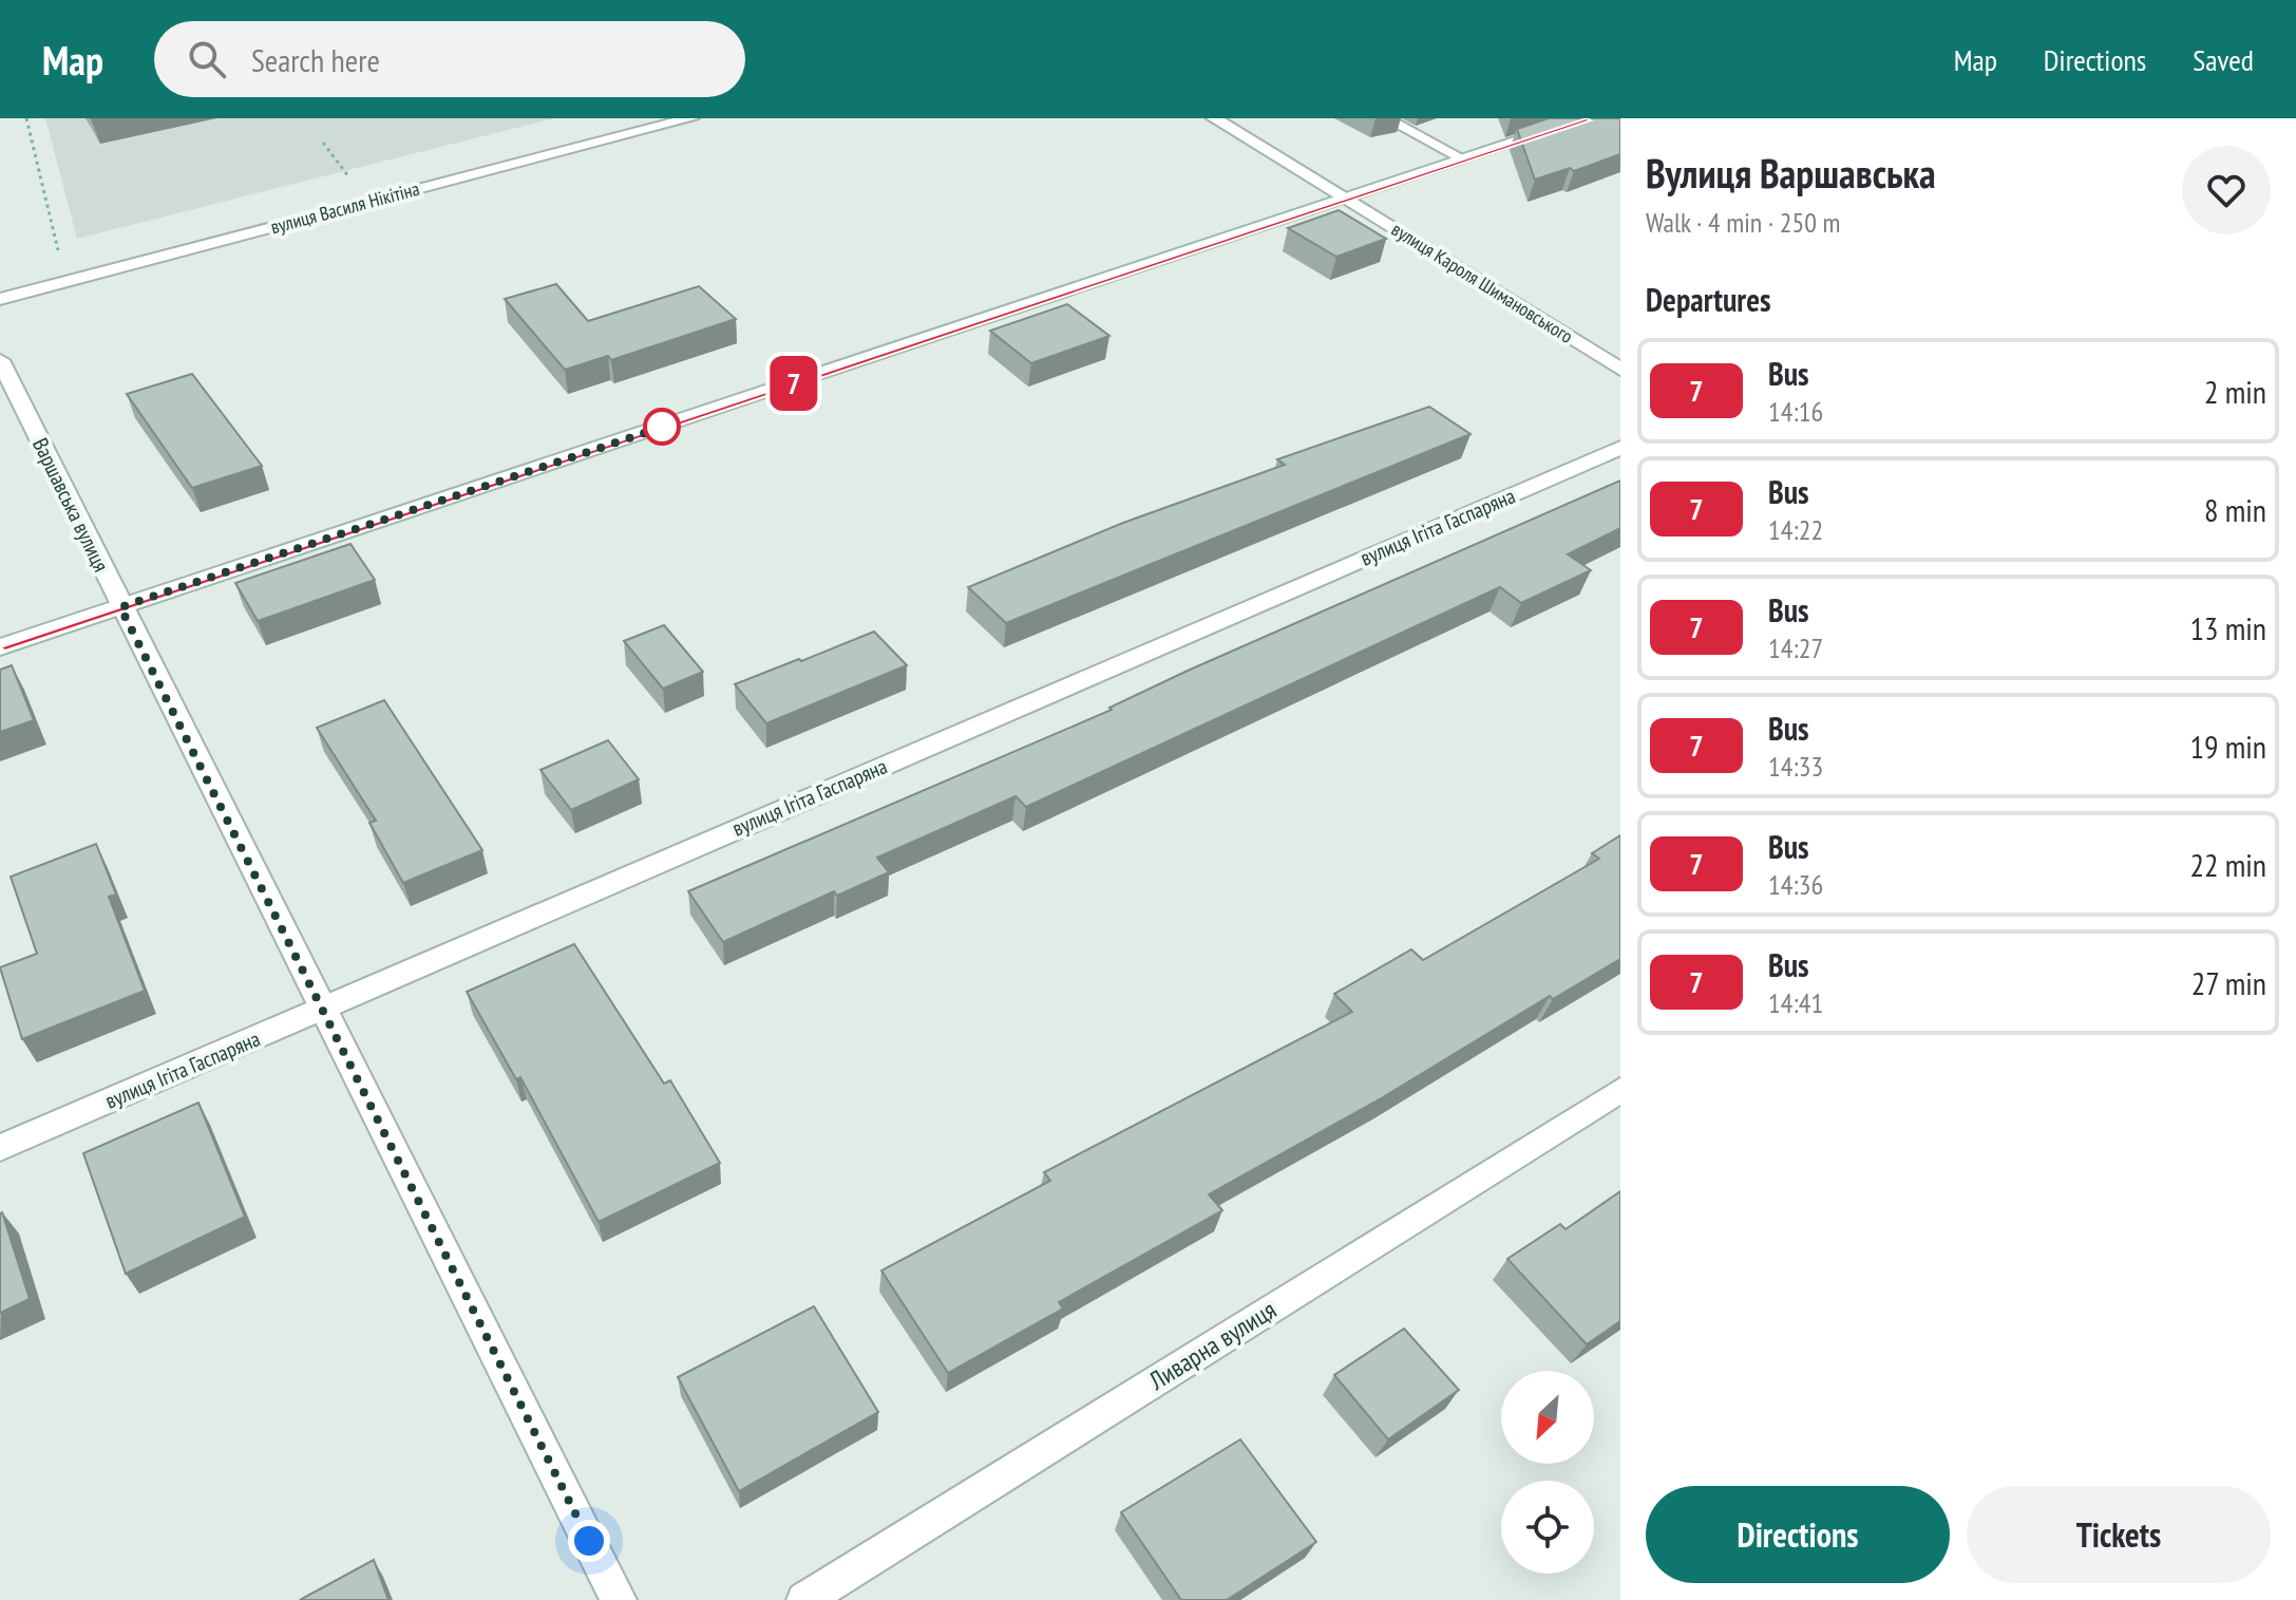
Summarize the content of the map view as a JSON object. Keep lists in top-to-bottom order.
{
  "streets": {
    "street": [
      "вулиця Василя Нікітіна",
      "вулиця Кароля Шимановського",
      "Варшавська вулиця",
      "вулиця Ігіта Гаспаряна",
      "Ливарна вулиця"
    ]
  },
  "crossings": [
    ["Варшавська вулиця", "вулиця Ігіта Гаспаряна"]
  ],
  "lines": ["bus line 7"],
  "north": "bottom left",
  "page": {
    "header": "Map",
    "search": "Search here",
    "nav": ["Map", "Directions", "Saved"],
    "on_map": "7",
    "heading": [
      ["Вулиця Варшавська", "Walk · 4 min · 250 m"],
      "Departures"
    ],
    "list": [
      {
        "mark": "7",
        "name": "Bus",
        "note": "14:16",
        "value": "2 min"
      },
      {
        "mark": "7",
        "name": "Bus",
        "note": "14:22",
        "value": "8 min"
      },
      {
        "mark": "7",
        "name": "Bus",
        "note": "14:27",
        "value": "13 min"
      },
      {
        "mark": "7",
        "name": "Bus",
        "note": "14:33",
        "value": "19 min"
      },
      {
        "mark": "7",
        "name": "Bus",
        "note": "14:36",
        "value": "22 min"
      },
      {
        "mark": "7",
        "name": "Bus",
        "note": "14:41",
        "value": "27 min"
      }
    ],
    "buttons": ["Directions", "Tickets"]
  }
}
